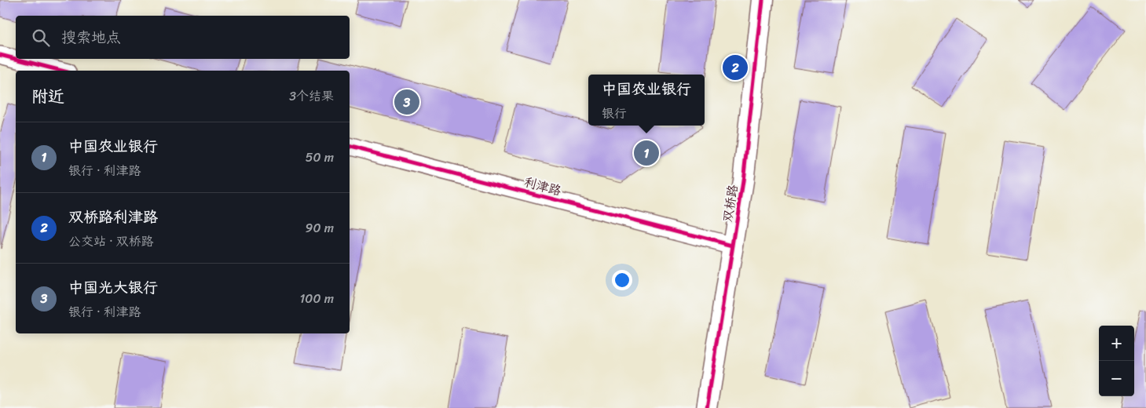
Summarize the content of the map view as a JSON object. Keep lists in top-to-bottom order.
{
  "streets": {
    "street": ["利津路", "双桥路"]
  },
  "crossings": [
    ["利津路", "双桥路"]
  ],
  "page": {
    "search": "搜索地点",
    "pins": ["2", "3", "1"],
    "heading": ["附近", "3个结果"],
    "popup": ["中国农业银行", "银行"],
    "list": [
      {
        "mark": "1",
        "name": "中国农业银行",
        "note": "银行 · 利津路",
        "value": "50 m"
      },
      {
        "mark": "2",
        "name": "双桥路利津路",
        "note": "公交站 · 双桥路",
        "value": "90 m"
      },
      {
        "mark": "3",
        "name": "中国光大银行",
        "note": "银行 · 利津路",
        "value": "100 m"
      }
    ],
    "map_buttons": ["+", "−"]
  }
}
